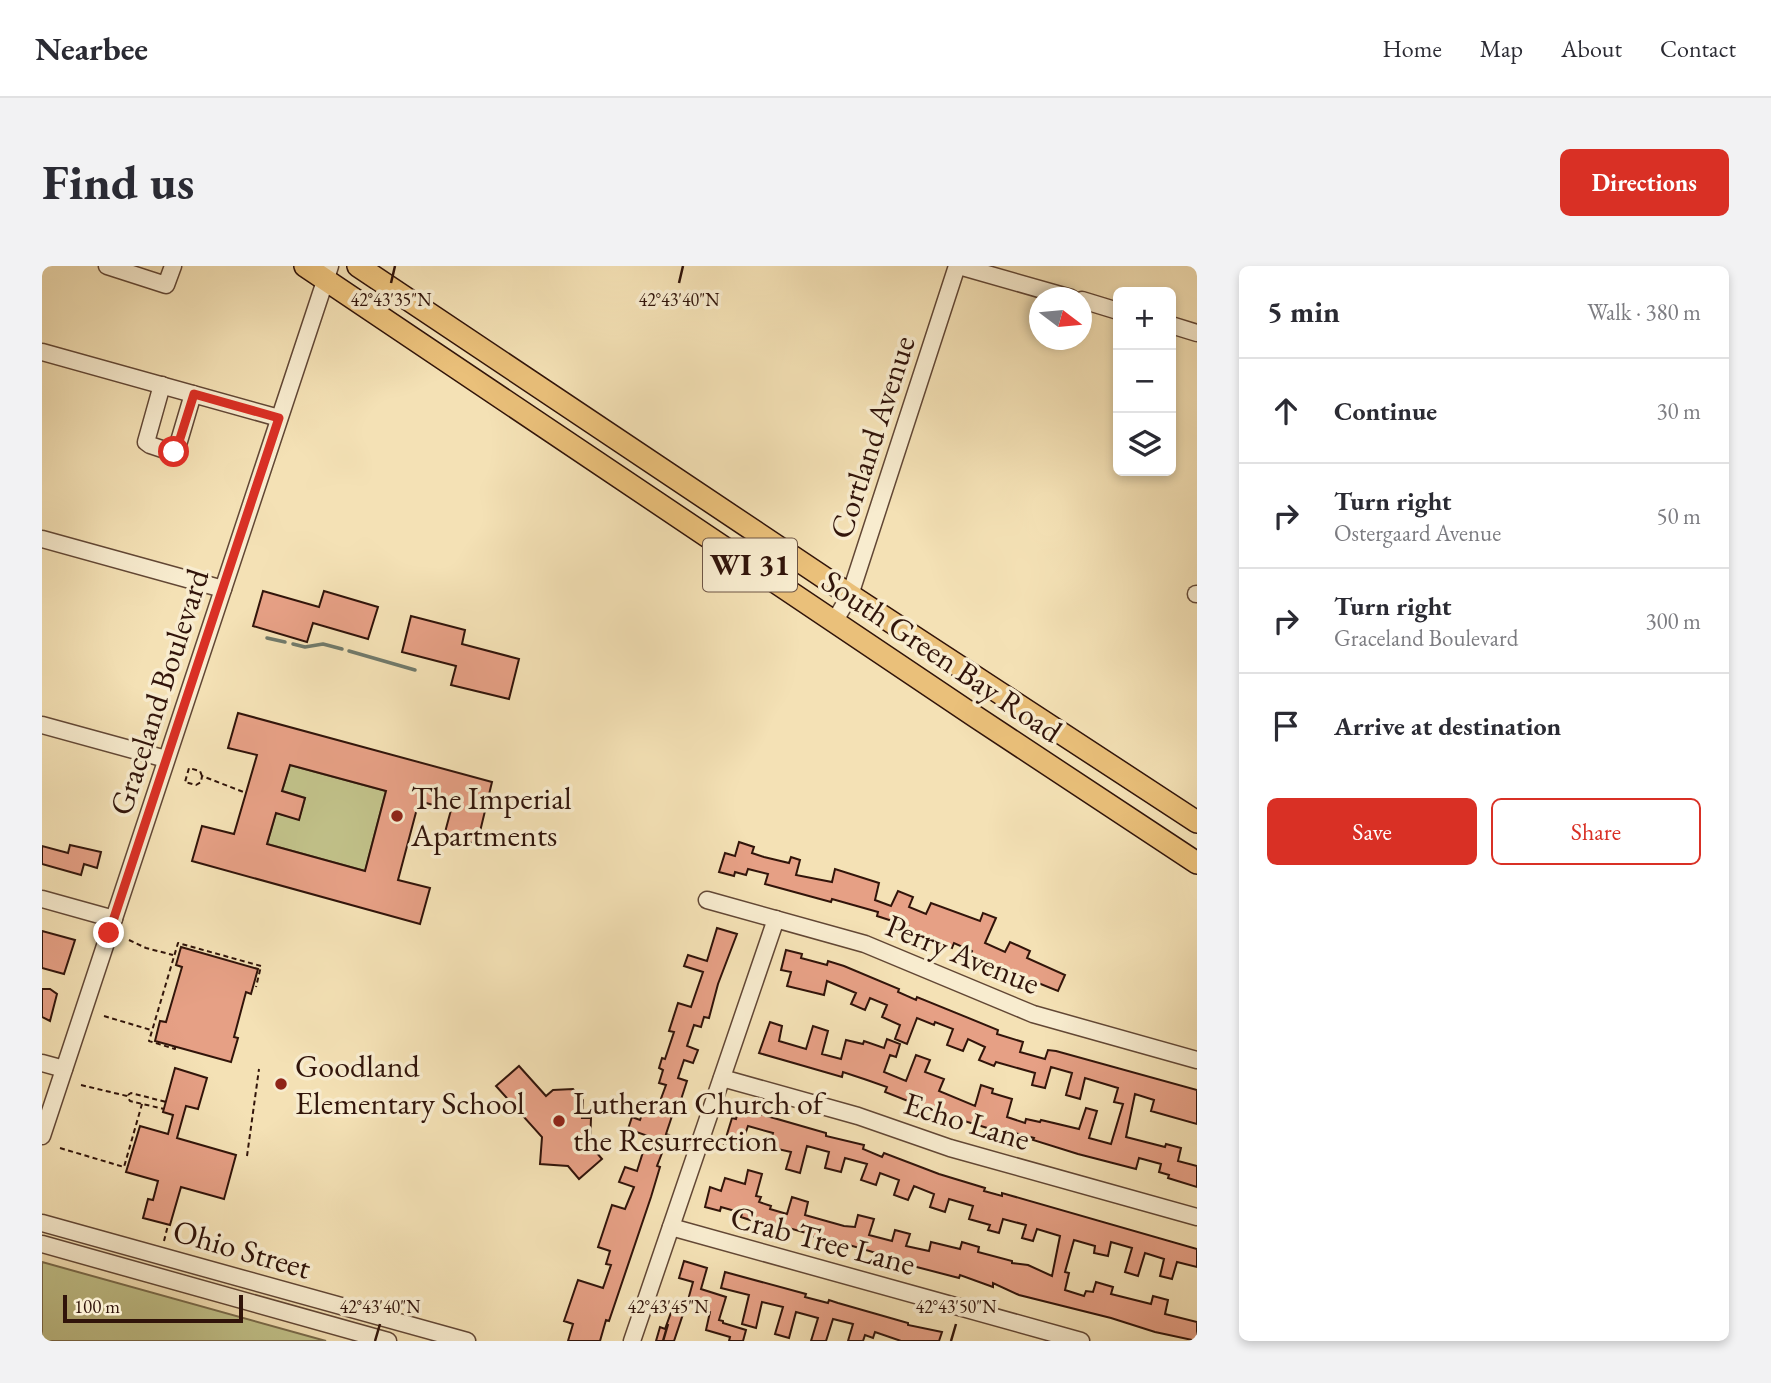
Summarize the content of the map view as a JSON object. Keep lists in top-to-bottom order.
{
  "streets": {
    "main road": ["WI 31", "South Green Bay Road"],
    "street": [
      "Cortland Avenue",
      "Graceland Boulevard",
      "Perry Avenue",
      "Echo Lane",
      "Crab Tree Lane",
      "Ohio Street"
    ]
  },
  "crossings": [
    ["Cortland Avenue", "South Green Bay Road"],
    ["South Green Bay Road", "Graceland Boulevard"]
  ],
  "places": ["The Imperial Apartments", "Goodland Elementary School", "Lutheran Church of the Resurrection"],
  "scale_bar": "100 m",
  "north": "right",
  "page": {
    "header": "Nearbee",
    "nav": [
      "Home",
      "Map",
      "About",
      "Contact"
    ],
    "buttons": [
      "Directions",
      ["Save", "Share"]
    ],
    "title": "Find us",
    "heading": ["5 min", "Walk · 380 m"],
    "map_buttons": ["+", "−"],
    "list": [
      ["Continue", "30 m"],
      ["Turn right", "Ostergaard Avenue", "50 m"],
      ["Turn right", "Graceland Boulevard", "300 m"],
      "Arrive at destination"
    ],
    "scale": "100 m"
  },
  "coordinates": [
    "42°43'35\"N",
    "42°43'40\"N",
    "42°43'45\"N",
    "42°43'50\"N"
  ]
}
